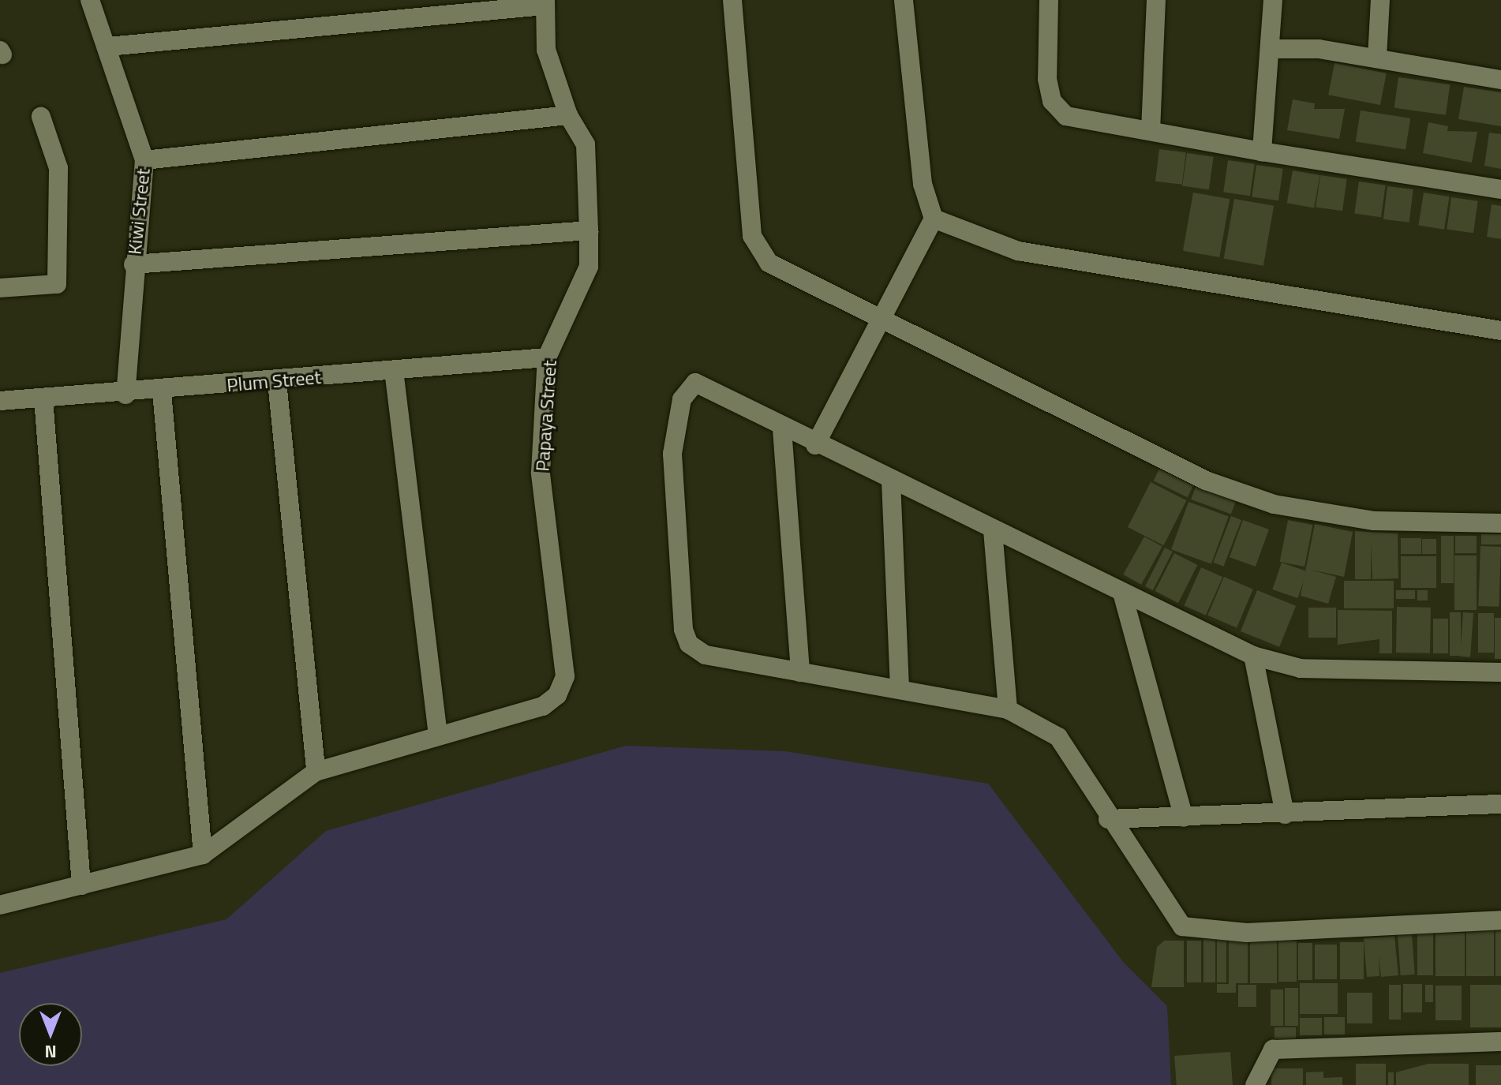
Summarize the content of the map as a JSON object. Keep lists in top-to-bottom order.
{
  "streets": {
    "street": ["Kiwi Street", "Plum Street", "Papaya Street"]
  },
  "crossings": [
    ["Kiwi Street", "Plum Street"],
    ["Plum Street", "Papaya Street"]
  ],
  "north": "bottom"
}
